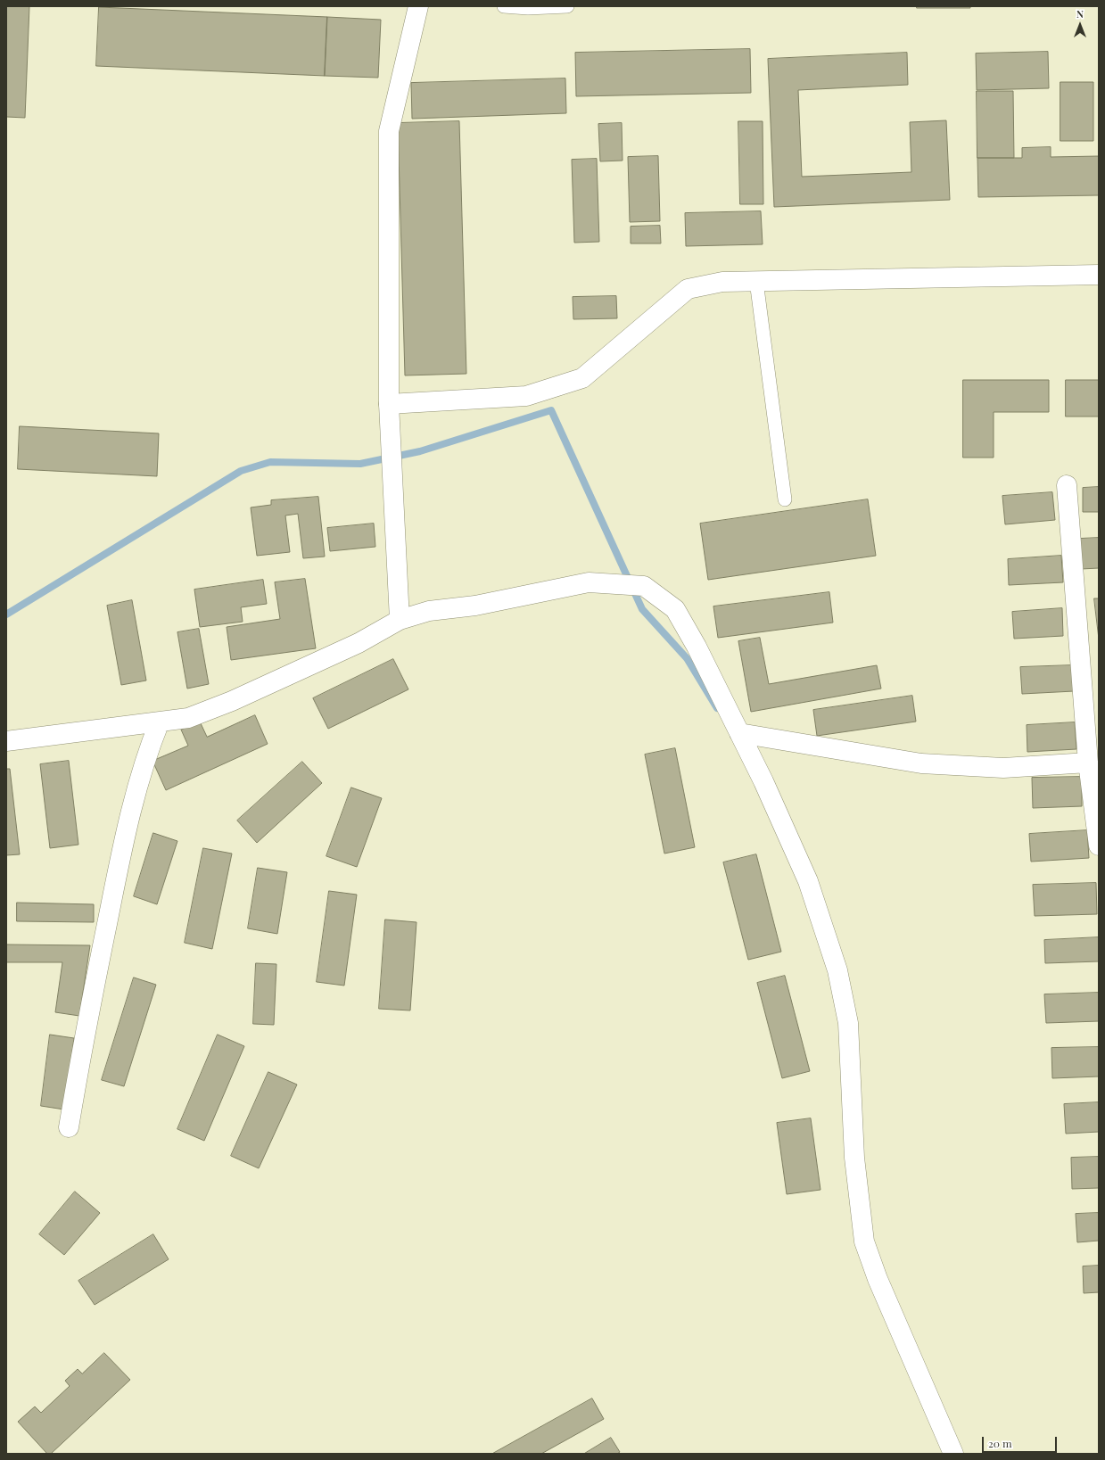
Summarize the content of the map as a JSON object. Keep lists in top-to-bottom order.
{
  "scale_bar": "20 m",
  "north": "top"
}
